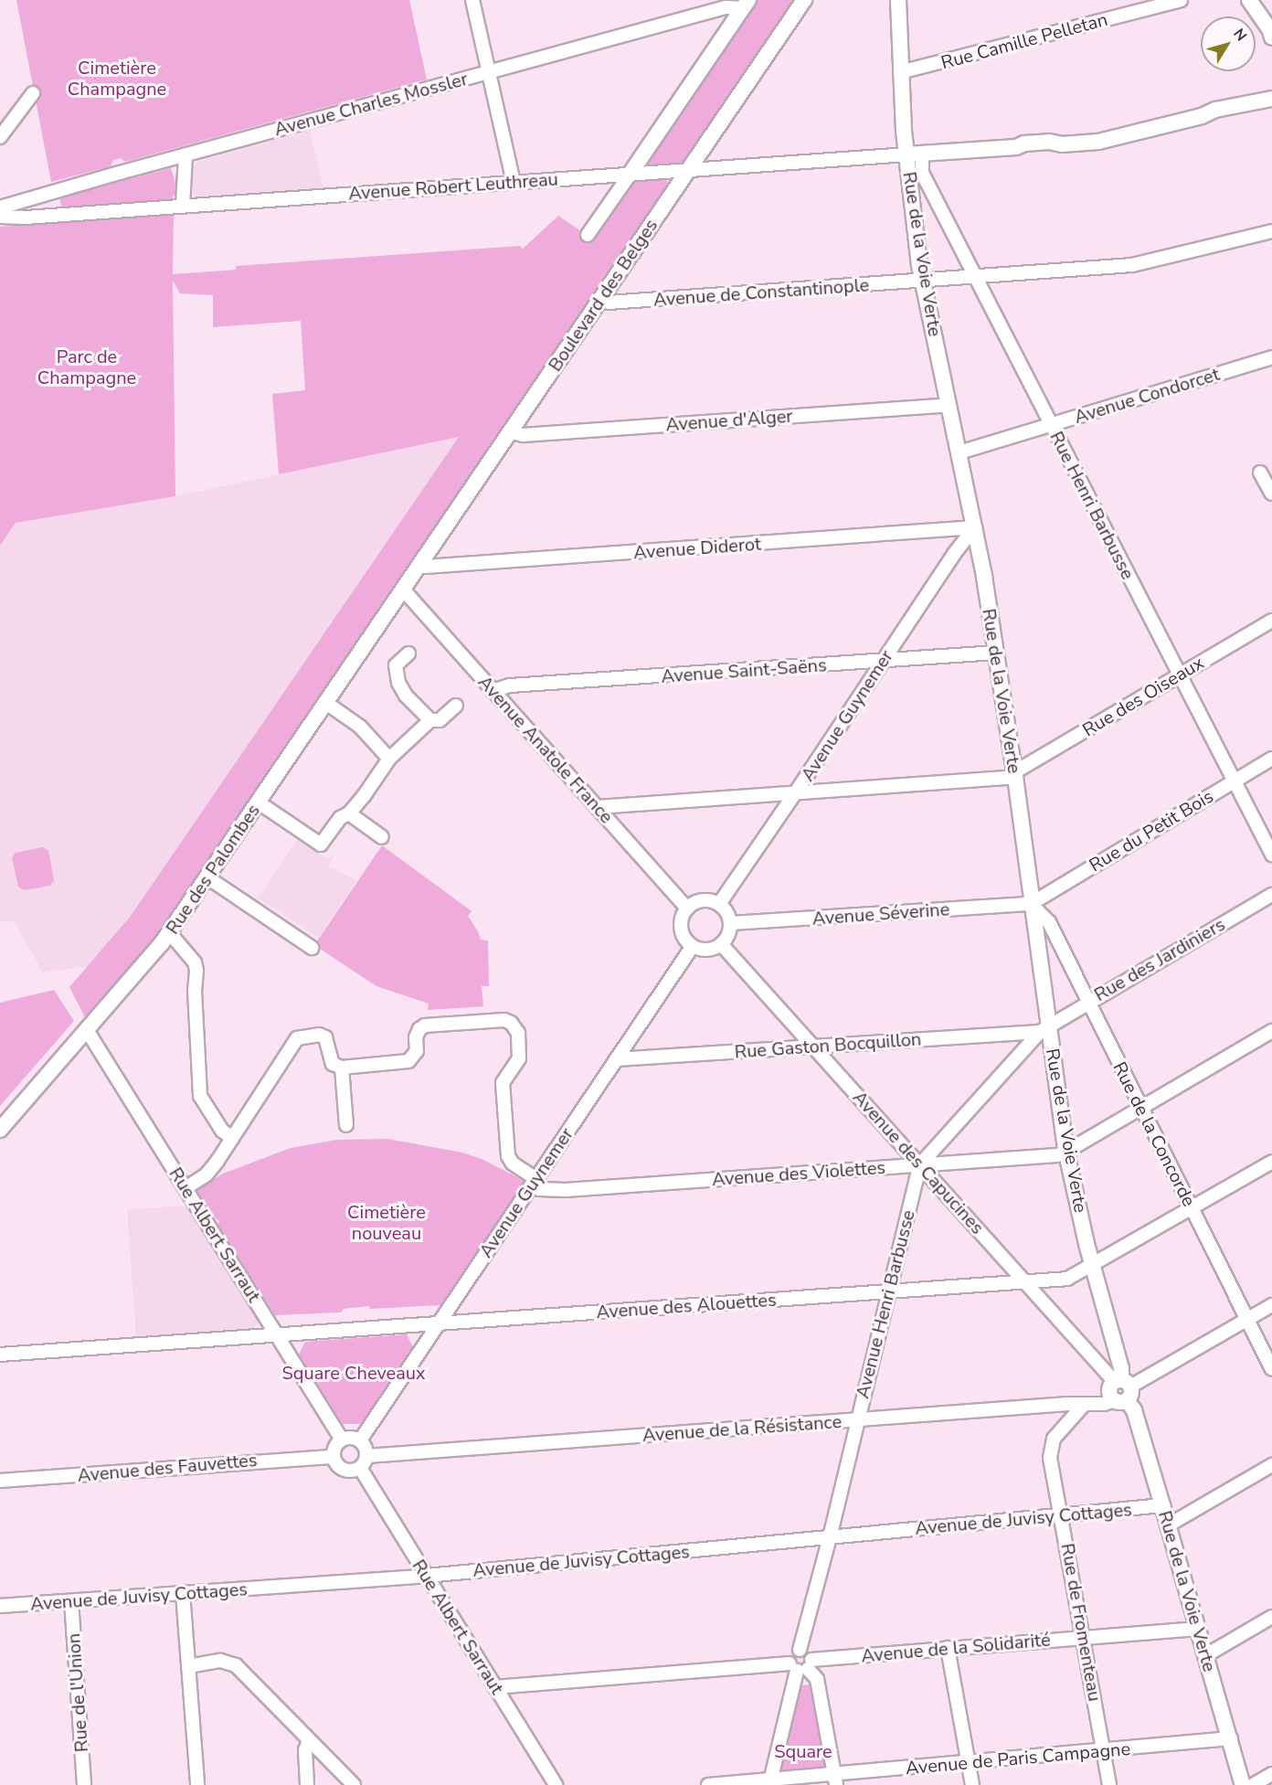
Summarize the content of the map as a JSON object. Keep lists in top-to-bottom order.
{
  "streets": {
    "street": [
      "Rue Camille Pelletan",
      "Avenue Charles Mossler",
      "Avenue Robert Leuthreau",
      "Rue de la Voie Verte",
      "Avenue de Constantinople",
      "Boulevard des Belges",
      "Avenue Condorcet",
      "Avenue d'Alger",
      "Rue Henri Barbusse",
      "Avenue Diderot",
      "Avenue Saint-Saëns",
      "Rue des Oiseaux",
      "Avenue Guynemer",
      "Avenue Anatole France",
      "Rue du Petit Bois",
      "Rue des Palombes",
      "Avenue Séverine",
      "Rue des Jardiniers",
      "Rue Gaston Bocquillon",
      "Rue de la Concorde",
      "Avenue des Capucines",
      "Avenue des Violettes",
      "Rue Albert Sarraut",
      "Avenue Henri Barbusse",
      "Avenue des Alouettes",
      "Avenue de la Résistance",
      "Avenue des Fauvettes",
      "Avenue de Juvisy Cottages",
      "Rue de Fromenteau",
      "Avenue de la Solidarité",
      "Rue de l'Union",
      "Avenue de Paris Campagne"
    ]
  },
  "crossings": [
    ["Rue Camille Pelletan", "Rue de la Voie Verte"],
    ["Avenue Robert Leuthreau", "Rue de la Voie Verte"],
    ["Avenue Robert Leuthreau", "Boulevard des Belges"],
    ["Rue de la Voie Verte", "Avenue de Constantinople"],
    ["Rue de la Voie Verte", "Avenue Condorcet"],
    ["Rue de la Voie Verte", "Avenue d'Alger"],
    ["Rue de la Voie Verte", "Avenue Diderot"],
    ["Rue de la Voie Verte", "Avenue Saint-Saëns"],
    ["Rue de la Voie Verte", "Rue des Oiseaux"],
    ["Rue de la Voie Verte", "Avenue Guynemer"],
    ["Rue de la Voie Verte", "Rue du Petit Bois"],
    ["Rue de la Voie Verte", "Avenue Séverine"],
    ["Rue de la Voie Verte", "Rue des Jardiniers"],
    ["Rue de la Voie Verte", "Rue Gaston Bocquillon"],
    ["Rue de la Voie Verte", "Rue de la Concorde"],
    ["Rue de la Voie Verte", "Avenue des Capucines"],
    ["Rue de la Voie Verte", "Avenue des Violettes"],
    ["Rue de la Voie Verte", "Avenue Henri Barbusse"],
    ["Rue de la Voie Verte", "Avenue des Alouettes"],
    ["Rue de la Voie Verte", "Avenue de la Résistance"],
    ["Rue de la Voie Verte", "Avenue de Juvisy Cottages"],
    ["Rue de la Voie Verte", "Avenue de la Solidarité"],
    ["Rue de la Voie Verte", "Avenue de Paris Campagne"],
    ["Avenue de Constantinople", "Boulevard des Belges"],
    ["Avenue de Constantinople", "Rue Henri Barbusse"],
    ["Boulevard des Belges", "Avenue d'Alger"],
    ["Boulevard des Belges", "Avenue Diderot"],
    ["Boulevard des Belges", "Avenue Anatole France"],
    ["Boulevard des Belges", "Rue des Palombes"],
    ["Avenue Condorcet", "Rue Henri Barbusse"],
    ["Rue Henri Barbusse", "Rue des Oiseaux"],
    ["Rue Henri Barbusse", "Rue du Petit Bois"],
    ["Avenue Diderot", "Avenue Guynemer"],
    ["Avenue Saint-Saëns", "Avenue Guynemer"],
    ["Avenue Saint-Saëns", "Avenue Anatole France"],
    ["Avenue Guynemer", "Avenue Anatole France"],
    ["Avenue Guynemer", "Avenue Séverine"],
    ["Avenue Guynemer", "Rue Gaston Bocquillon"],
    ["Avenue Guynemer", "Avenue des Capucines"],
    ["Avenue Guynemer", "Avenue des Violettes"],
    ["Avenue Guynemer", "Rue Albert Sarraut"],
    ["Avenue Guynemer", "Avenue des Alouettes"],
    ["Avenue Guynemer", "Avenue de la Résistance"],
    ["Avenue Guynemer", "Avenue des Fauvettes"],
    ["Avenue Anatole France", "Rue des Palombes"],
    ["Avenue Anatole France", "Avenue Séverine"],
    ["Avenue Anatole France", "Avenue des Capucines"],
    ["Rue du Petit Bois", "Avenue Séverine"],
    ["Rue du Petit Bois", "Rue de la Concorde"],
    ["Rue des Palombes", "Rue Albert Sarraut"],
    ["Avenue Séverine", "Rue de la Concorde"],
    ["Avenue Séverine", "Avenue des Capucines"],
    ["Rue des Jardiniers", "Rue Gaston Bocquillon"],
    ["Rue des Jardiniers", "Rue de la Concorde"],
    ["Rue des Jardiniers", "Avenue Henri Barbusse"],
    ["Rue Gaston Bocquillon", "Avenue des Capucines"],
    ["Rue Gaston Bocquillon", "Avenue Henri Barbusse"],
    ["Rue de la Concorde", "Avenue des Alouettes"],
    ["Rue de la Concorde", "Avenue de la Résistance"],
    ["Avenue des Capucines", "Avenue des Violettes"],
    ["Avenue des Capucines", "Avenue Henri Barbusse"],
    ["Avenue des Capucines", "Avenue des Alouettes"],
    ["Avenue des Capucines", "Avenue de la Résistance"],
    ["Avenue des Violettes", "Avenue Henri Barbusse"],
    ["Rue Albert Sarraut", "Avenue des Alouettes"],
    ["Rue Albert Sarraut", "Avenue de la Résistance"],
    ["Rue Albert Sarraut", "Avenue des Fauvettes"],
    ["Rue Albert Sarraut", "Avenue de Juvisy Cottages"],
    ["Rue Albert Sarraut", "Avenue de la Solidarité"],
    ["Avenue Henri Barbusse", "Avenue des Alouettes"],
    ["Avenue Henri Barbusse", "Avenue de la Résistance"],
    ["Avenue Henri Barbusse", "Avenue de Juvisy Cottages"],
    ["Avenue Henri Barbusse", "Avenue de la Solidarité"],
    ["Avenue de la Résistance", "Avenue des Fauvettes"],
    ["Avenue de la Résistance", "Rue de Fromenteau"],
    ["Avenue de Juvisy Cottages", "Rue de Fromenteau"],
    ["Avenue de Juvisy Cottages", "Rue de l'Union"],
    ["Rue de Fromenteau", "Avenue de la Solidarité"],
    ["Rue de Fromenteau", "Avenue de Paris Campagne"]
  ],
  "parks": [
    "Cimetière Champagne",
    "Parc de Champagne",
    "Cimetière nouveau",
    "Square Cheveaux",
    "Square"
  ],
  "north": "top right"
}
